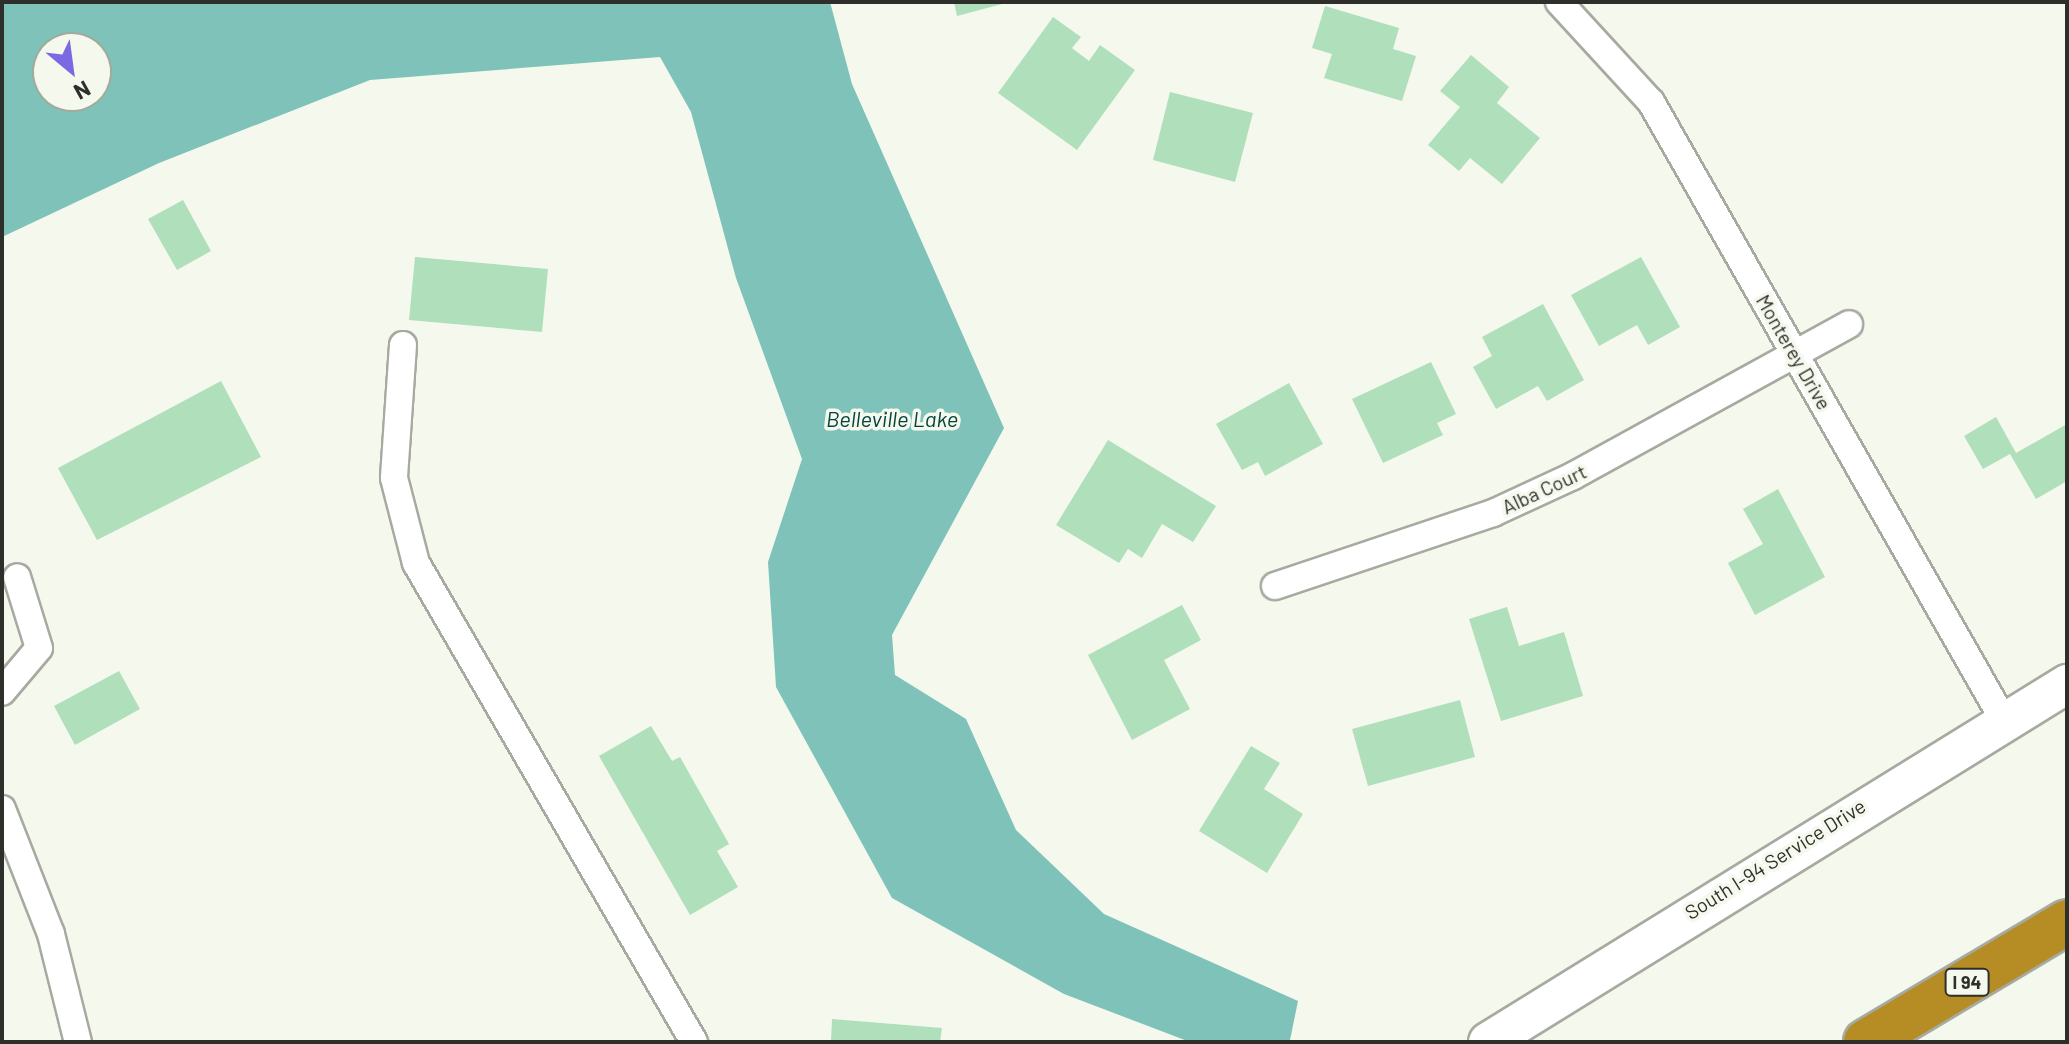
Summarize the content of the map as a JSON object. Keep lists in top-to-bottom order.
{
  "streets": {
    "highway": ["I 94"],
    "street": ["Monterey Drive", "Alba Court", "South I-94 Service Drive"]
  },
  "crossings": [
    ["Monterey Drive", "Alba Court"],
    ["Monterey Drive", "South I-94 Service Drive"]
  ],
  "water": ["Belleville Lake"],
  "north": "bottom right"
}
